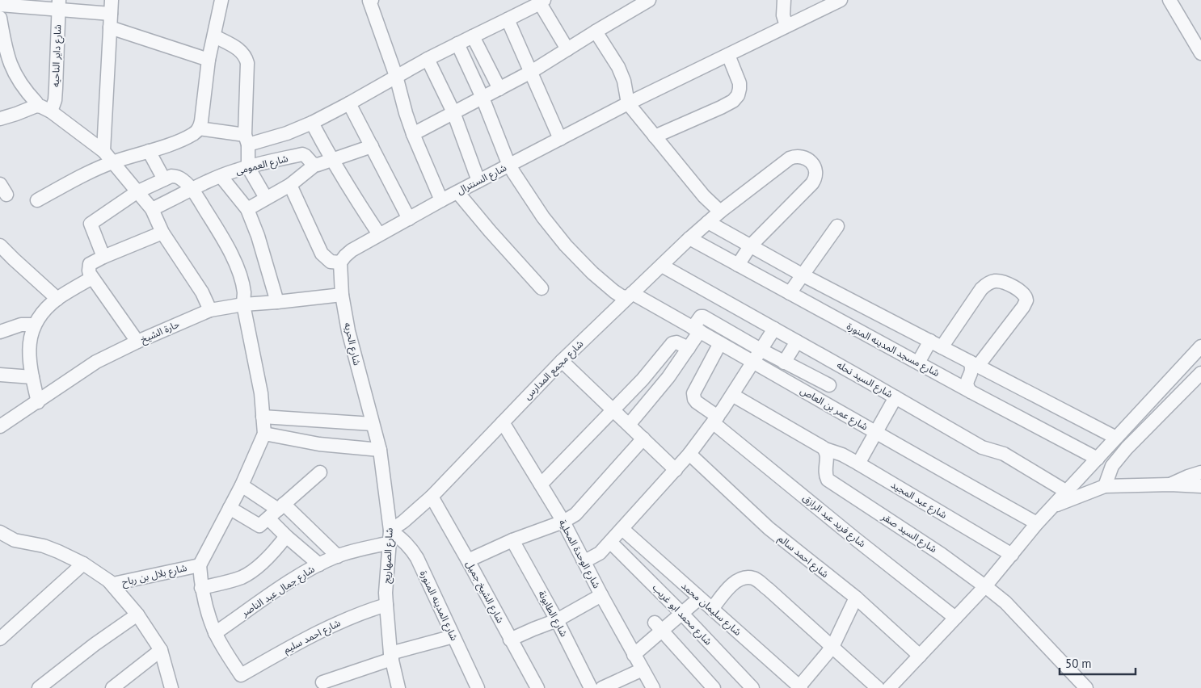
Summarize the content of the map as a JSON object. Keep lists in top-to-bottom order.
{
  "streets": {
    "street": [
      "شارع داير الناحيه",
      "شارع العمومى",
      "شارع السنترال",
      "حارة الشيخ",
      "شارع الحريه",
      "شارع مسجد المدينه المنورة",
      "شارع مجمع المدارس",
      "شارع السيد نحله",
      "شارع عمر بن العاص",
      "شارع عبد المجيد",
      "شارع فريد عبد الرازق",
      "شارع السيد صقر",
      "شارع الوحدة المحلية",
      "شارع الصهاريج",
      "شارع احمد سالم",
      "شارع بلال بن رباح",
      "شارع جمال عبد الناصر",
      "شارع الشيخ جميل",
      "شارع المدينه المنورة",
      "شارع سليمان محمد",
      "شارع الطابونة",
      "شارع محمد ابو غريب",
      "شارع احمد سليم"
    ]
  },
  "crossings": [
    ["شارع السنترال", "شارع الحريه"],
    ["شارع السنترال", "شارع عمر بن العاص"],
    ["حارة الشيخ", "شارع الحريه"],
    ["شارع الحريه", "شارع الصهاريج"],
    ["شارع مسجد المدينه المنورة", "شارع مجمع المدارس"],
    ["شارع مجمع المدارس", "شارع السيد نحله"],
    ["شارع مجمع المدارس", "شارع عمر بن العاص"],
    ["شارع مجمع المدارس", "شارع الوحدة المحلية"],
    ["شارع مجمع المدارس", "شارع الصهاريج"],
    ["شارع مجمع المدارس", "شارع جمال عبد الناصر"],
    ["شارع مجمع المدارس", "شارع الشيخ جميل"],
    ["شارع مجمع المدارس", "شارع المدينه المنورة"],
    ["شارع عمر بن العاص", "شارع فريد عبد الرازق"],
    ["شارع عبد المجيد", "شارع السيد صقر"],
    ["شارع الصهاريج", "شارع جمال عبد الناصر"],
    ["شارع الصهاريج", "شارع المدينه المنورة"],
    ["شارع الصهاريج", "شارع احمد سليم"],
    ["شارع جمال عبد الناصر", "شارع المدينه المنورة"],
    ["شارع جمال عبد الناصر", "شارع احمد سليم"]
  ],
  "scale_bar": "50 m"
}
